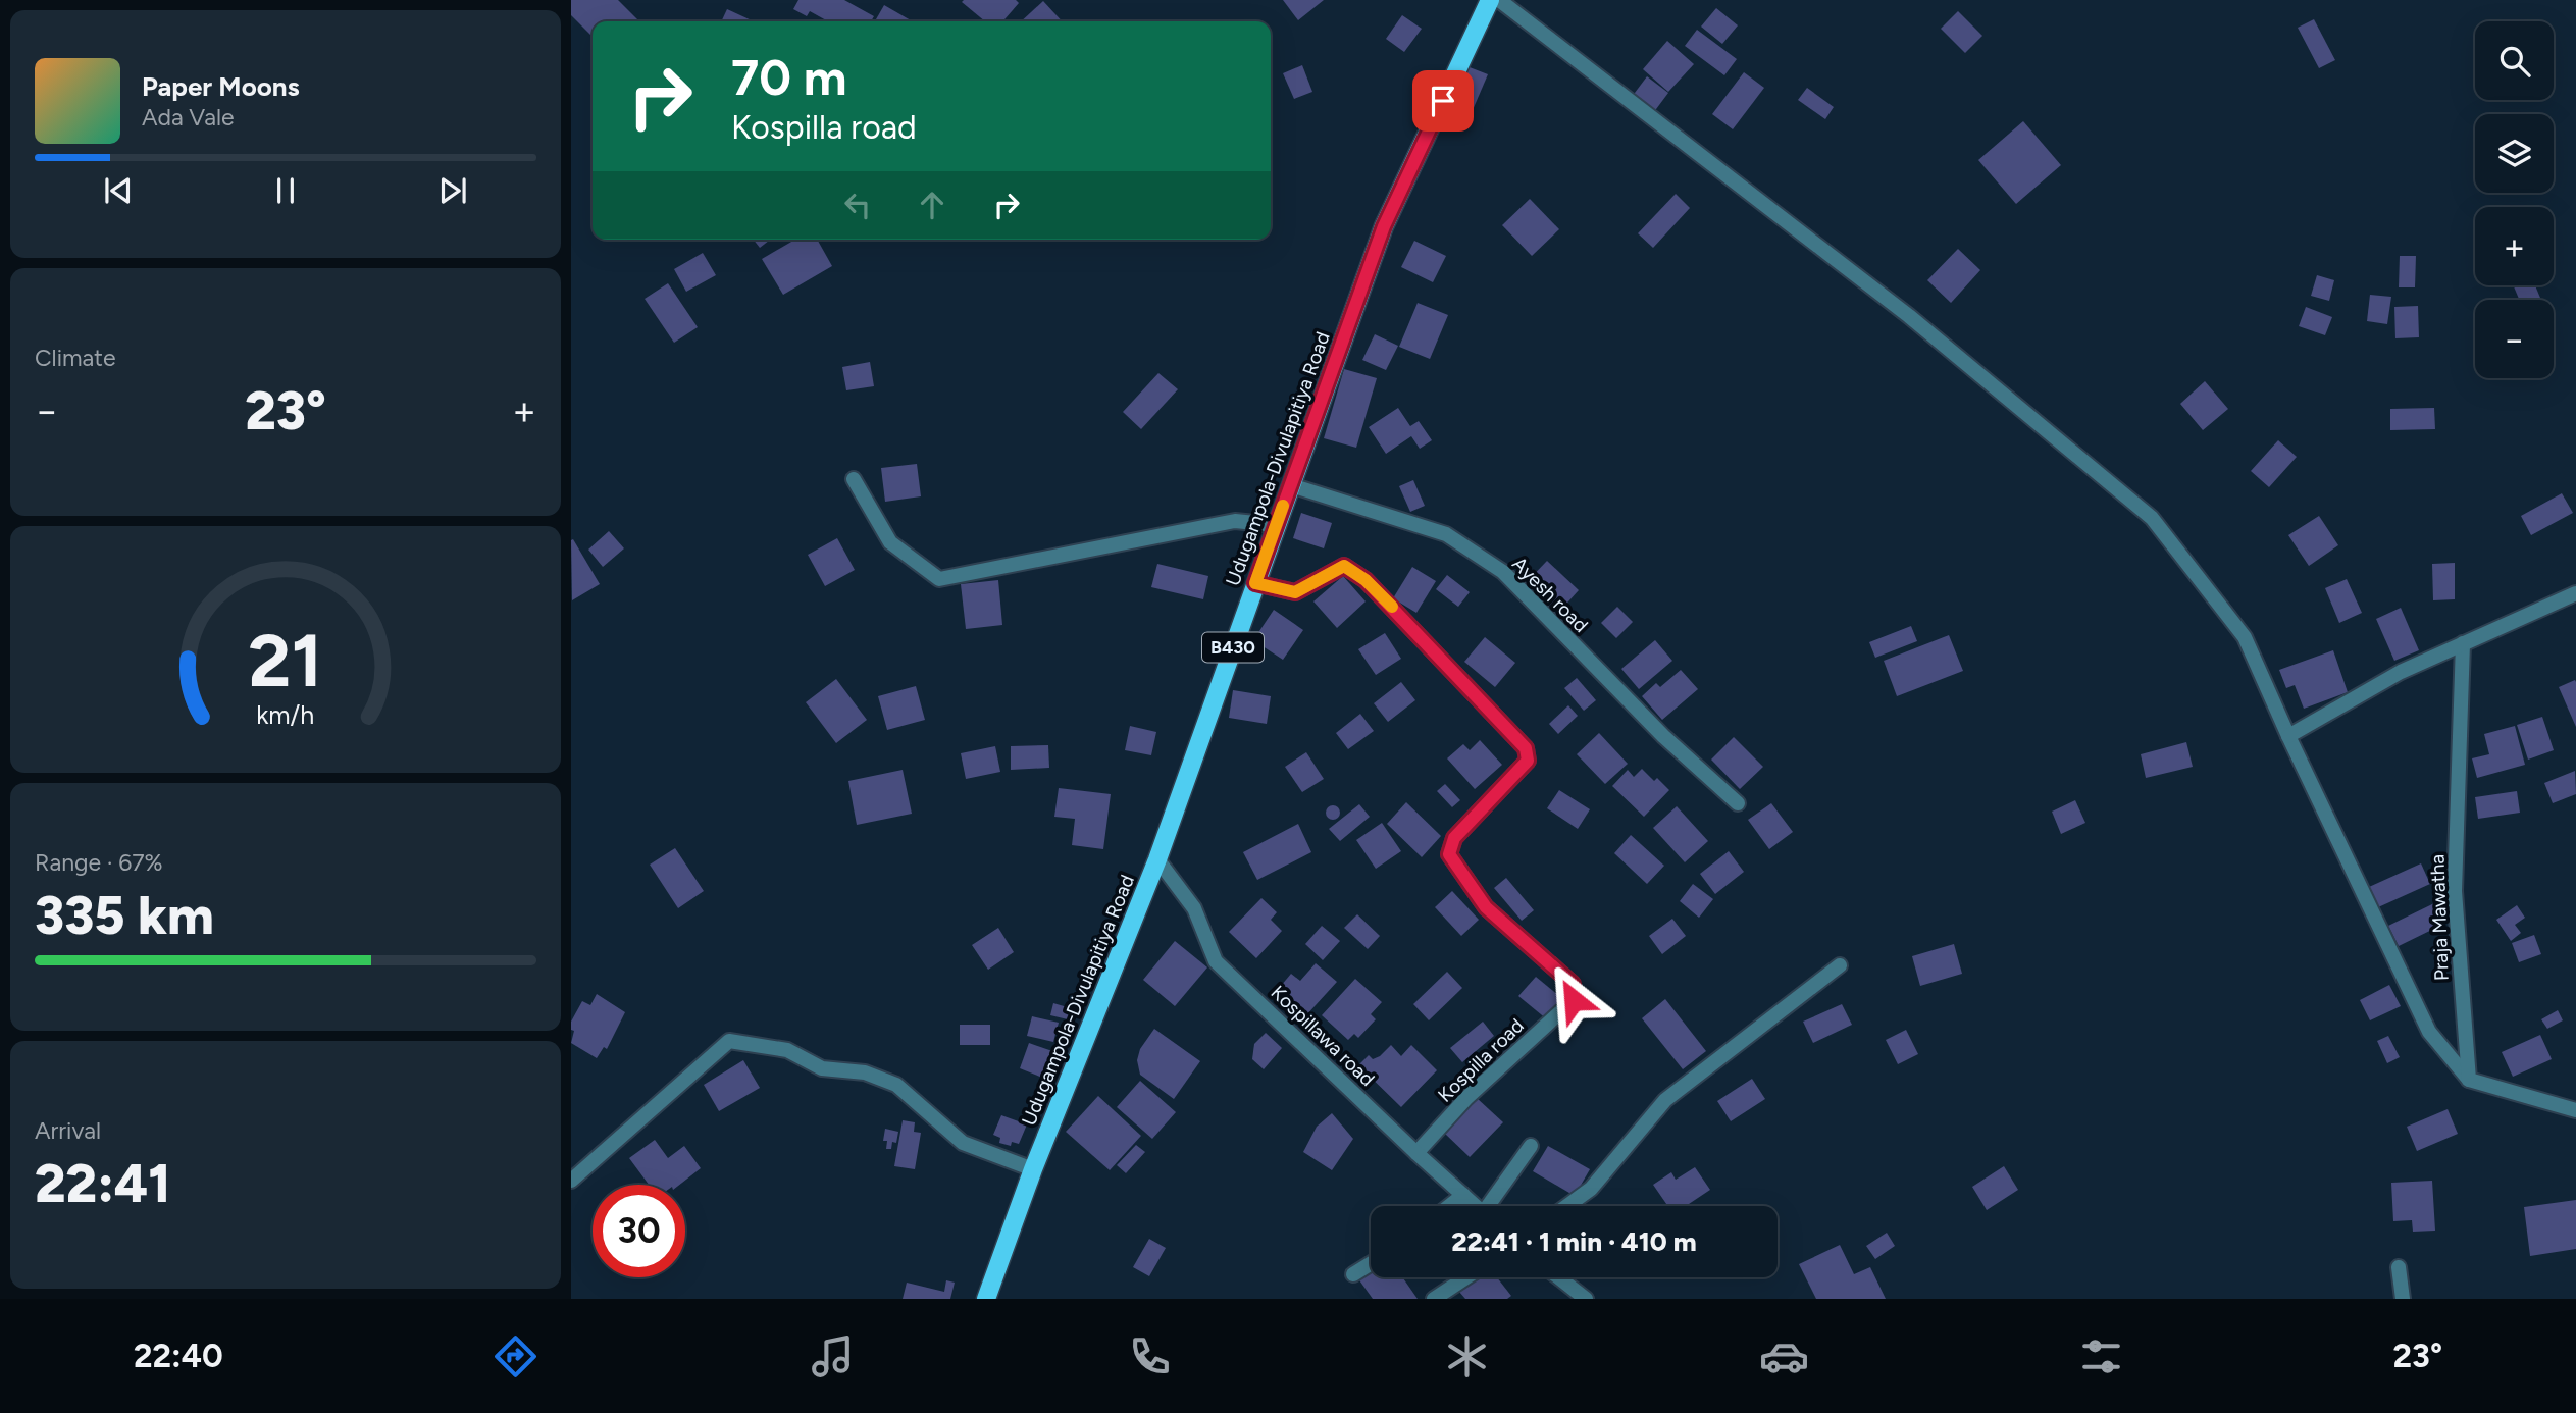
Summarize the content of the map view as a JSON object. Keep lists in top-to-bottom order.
{
  "streets": {
    "main road": ["Udugampola-Divulapitiya Road", "B430"],
    "street": [
      "Ayesh road",
      "Praja Mawatha",
      "Kospillawa road",
      "Kospilla road"
    ]
  },
  "crossings": [
    ["Udugampola-Divulapitiya Road", "Ayesh road"],
    ["Udugampola-Divulapitiya Road", "Kospillawa road"],
    ["Udugampola-Divulapitiya Road", "Kospilla road"],
    ["Kospillawa road", "Kospilla road"]
  ],
  "page": {
    "map_buttons": ["+", "−"],
    "turn": ["70 m", "Kospilla road"],
    "song": ["Paper Moons", "Ada Vale"],
    "tile": [
      "Climate",
      ["Range · 67%", "335 km"],
      ["Arrival", "22:41"]
    ],
    "heat": ["−", "23°", "+"],
    "limit": "30",
    "trip": "22:41 · 1 min · 410 m",
    "tabs": ["22:40", "23°"],
    "gauge": ["21", "km/h"]
  }
}
